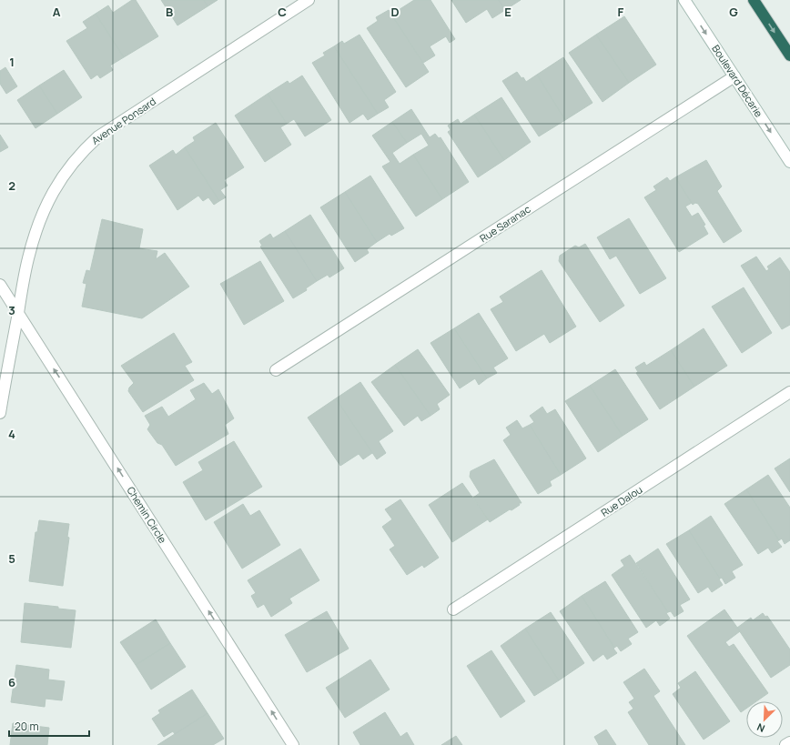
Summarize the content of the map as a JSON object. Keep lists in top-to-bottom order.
{
  "streets": {
    "street": [
      "Boulevard Décarie",
      "Avenue Ponsard",
      "Rue Saranac",
      "Rue Dalou",
      "Chemin Circle"
    ]
  },
  "crossings": [
    ["Boulevard Décarie", "Rue Saranac"],
    ["Avenue Ponsard", "Chemin Circle"]
  ],
  "one_way": ["Boulevard Décarie", "Chemin Circle"],
  "scale_bar": "20 m",
  "north": "bottom left",
  "grid": {
    "columns": [
      "A",
      "B",
      "C",
      "D",
      "E",
      "F",
      "G"
    ],
    "rows": [
      "1",
      "2",
      "3",
      "4",
      "5",
      "6"
    ]
  }
}
